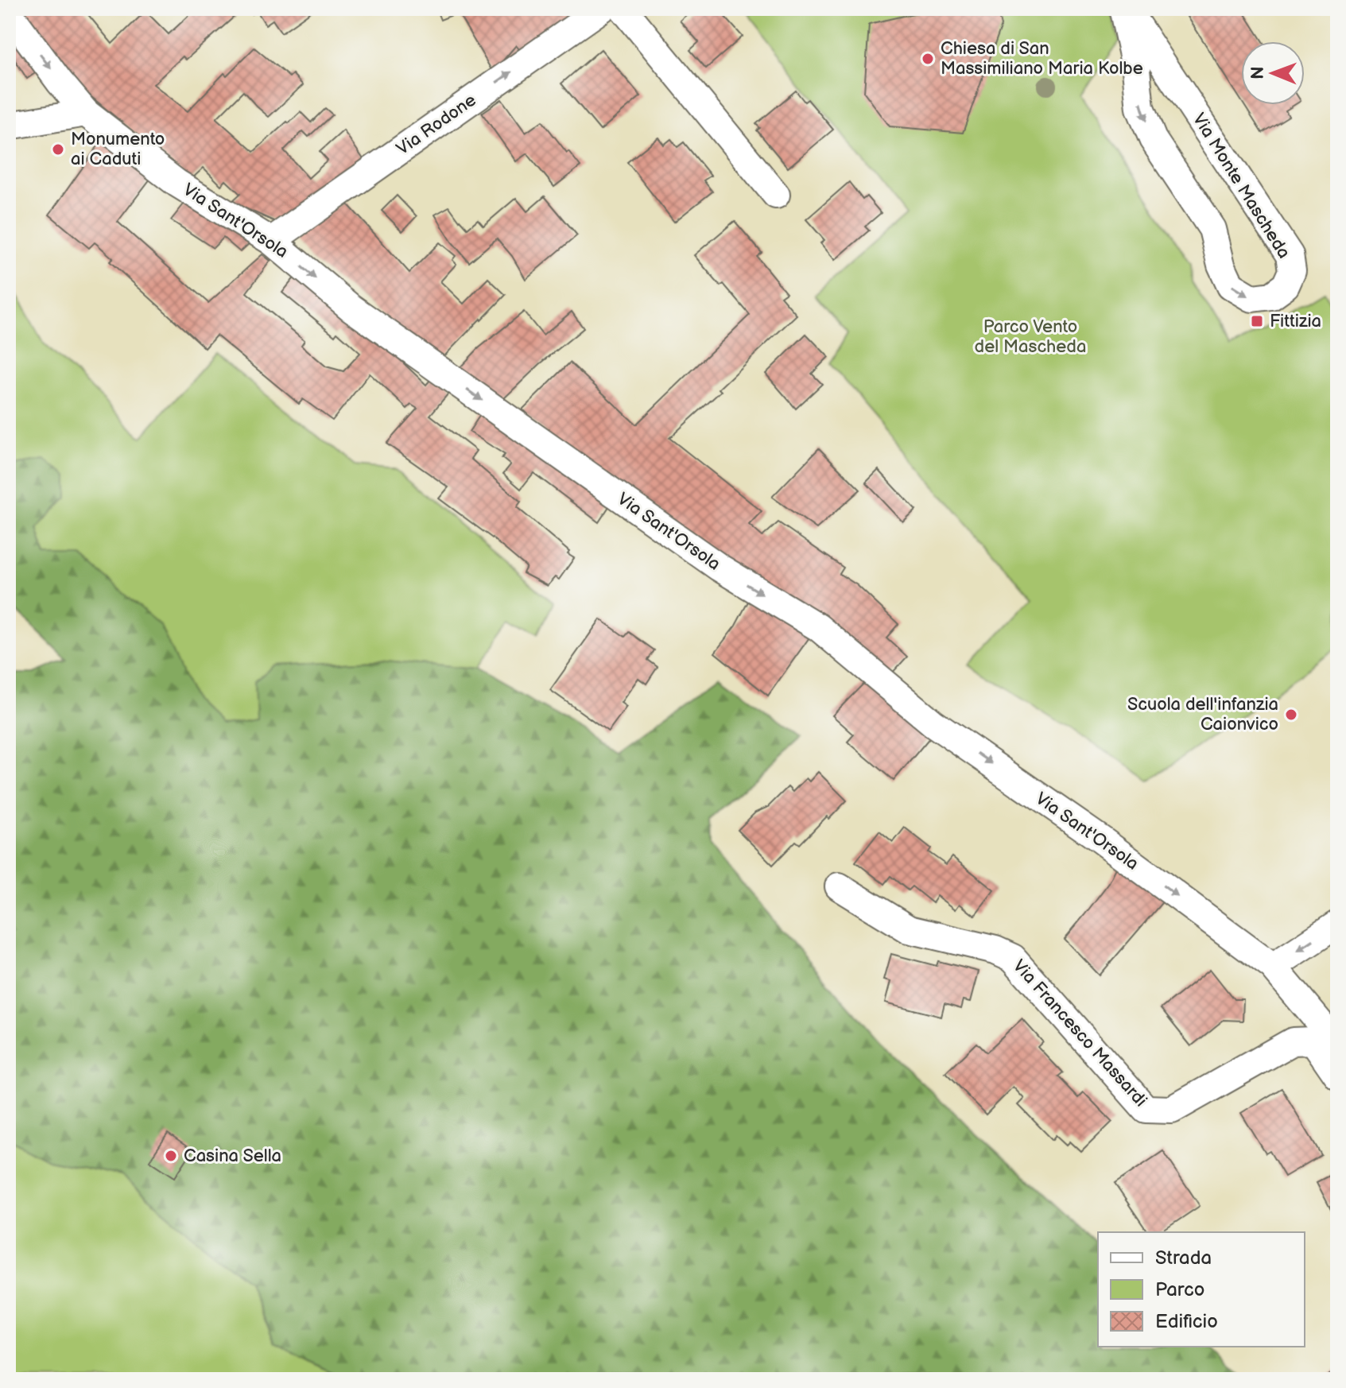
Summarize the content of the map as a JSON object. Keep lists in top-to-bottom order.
{
  "streets": {
    "street": [
      "Via Rodone",
      "Via Monte Mascheda",
      "Via Sant'Orsola",
      "Via Francesco Massardi"
    ]
  },
  "crossings": [
    ["Via Rodone", "Via Sant'Orsola"]
  ],
  "one_way": ["Via Rodone", "Via Sant'Orsola"],
  "parks": ["Parco Vento del Mascheda"],
  "places": {
    "other": [
      "Chiesa di San Massimiliano Maria Kolbe",
      "Monumento ai Caduti",
      "Scuola dell'infanzia Caionvico",
      "Casina Sella"
    ],
    "transit": ["Fittizia"]
  },
  "legend": ["Strada", "Parco", "Edificio"],
  "north": "left"
}
